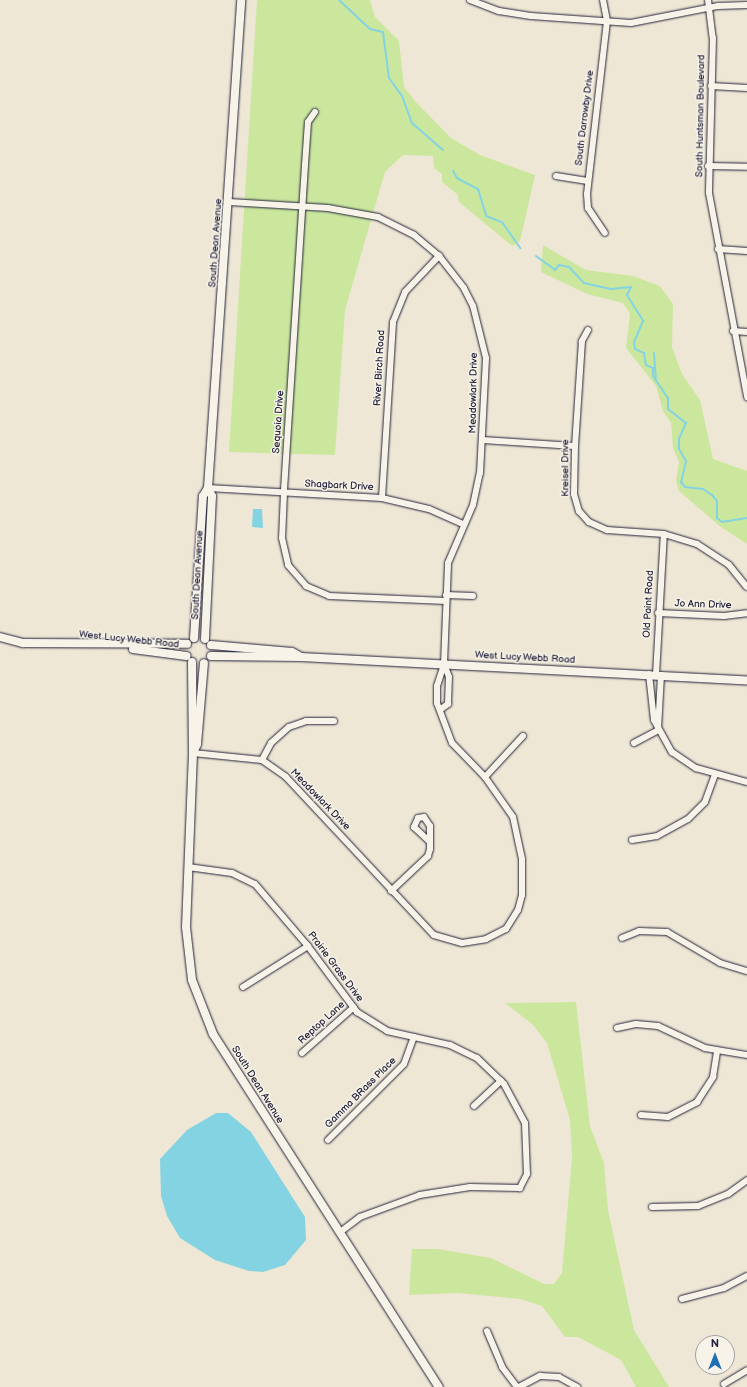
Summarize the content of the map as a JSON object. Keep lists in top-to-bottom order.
{
  "streets": {
    "street": [
      "South Huntsman Boulevard",
      "South Darrowby Drive",
      "South Dean Avenue",
      "River Birch Road",
      "Meadowlark Drive",
      "Sequoia Drive",
      "Kreisel Drive",
      "Shagbark Drive",
      "Old Paint Road",
      "Jo Ann Drive",
      "West Lucy Webb Road",
      "Prairie Grass Drive",
      "Reptop Lane",
      "Gamma BRass Place"
    ]
  },
  "crossings": [
    ["South Dean Avenue", "Meadowlark Drive"],
    ["South Dean Avenue", "Shagbark Drive"],
    ["South Dean Avenue", "West Lucy Webb Road"],
    ["South Dean Avenue", "Prairie Grass Drive"],
    ["River Birch Road", "Meadowlark Drive"],
    ["River Birch Road", "Shagbark Drive"],
    ["Meadowlark Drive", "Sequoia Drive"],
    ["Meadowlark Drive", "Shagbark Drive"],
    ["Meadowlark Drive", "West Lucy Webb Road"],
    ["Sequoia Drive", "Shagbark Drive"],
    ["Kreisel Drive", "Old Paint Road"],
    ["Old Paint Road", "Jo Ann Drive"],
    ["Old Paint Road", "West Lucy Webb Road"],
    ["Prairie Grass Drive", "Reptop Lane"],
    ["Prairie Grass Drive", "Gamma BRass Place"]
  ],
  "north": "top"
}
